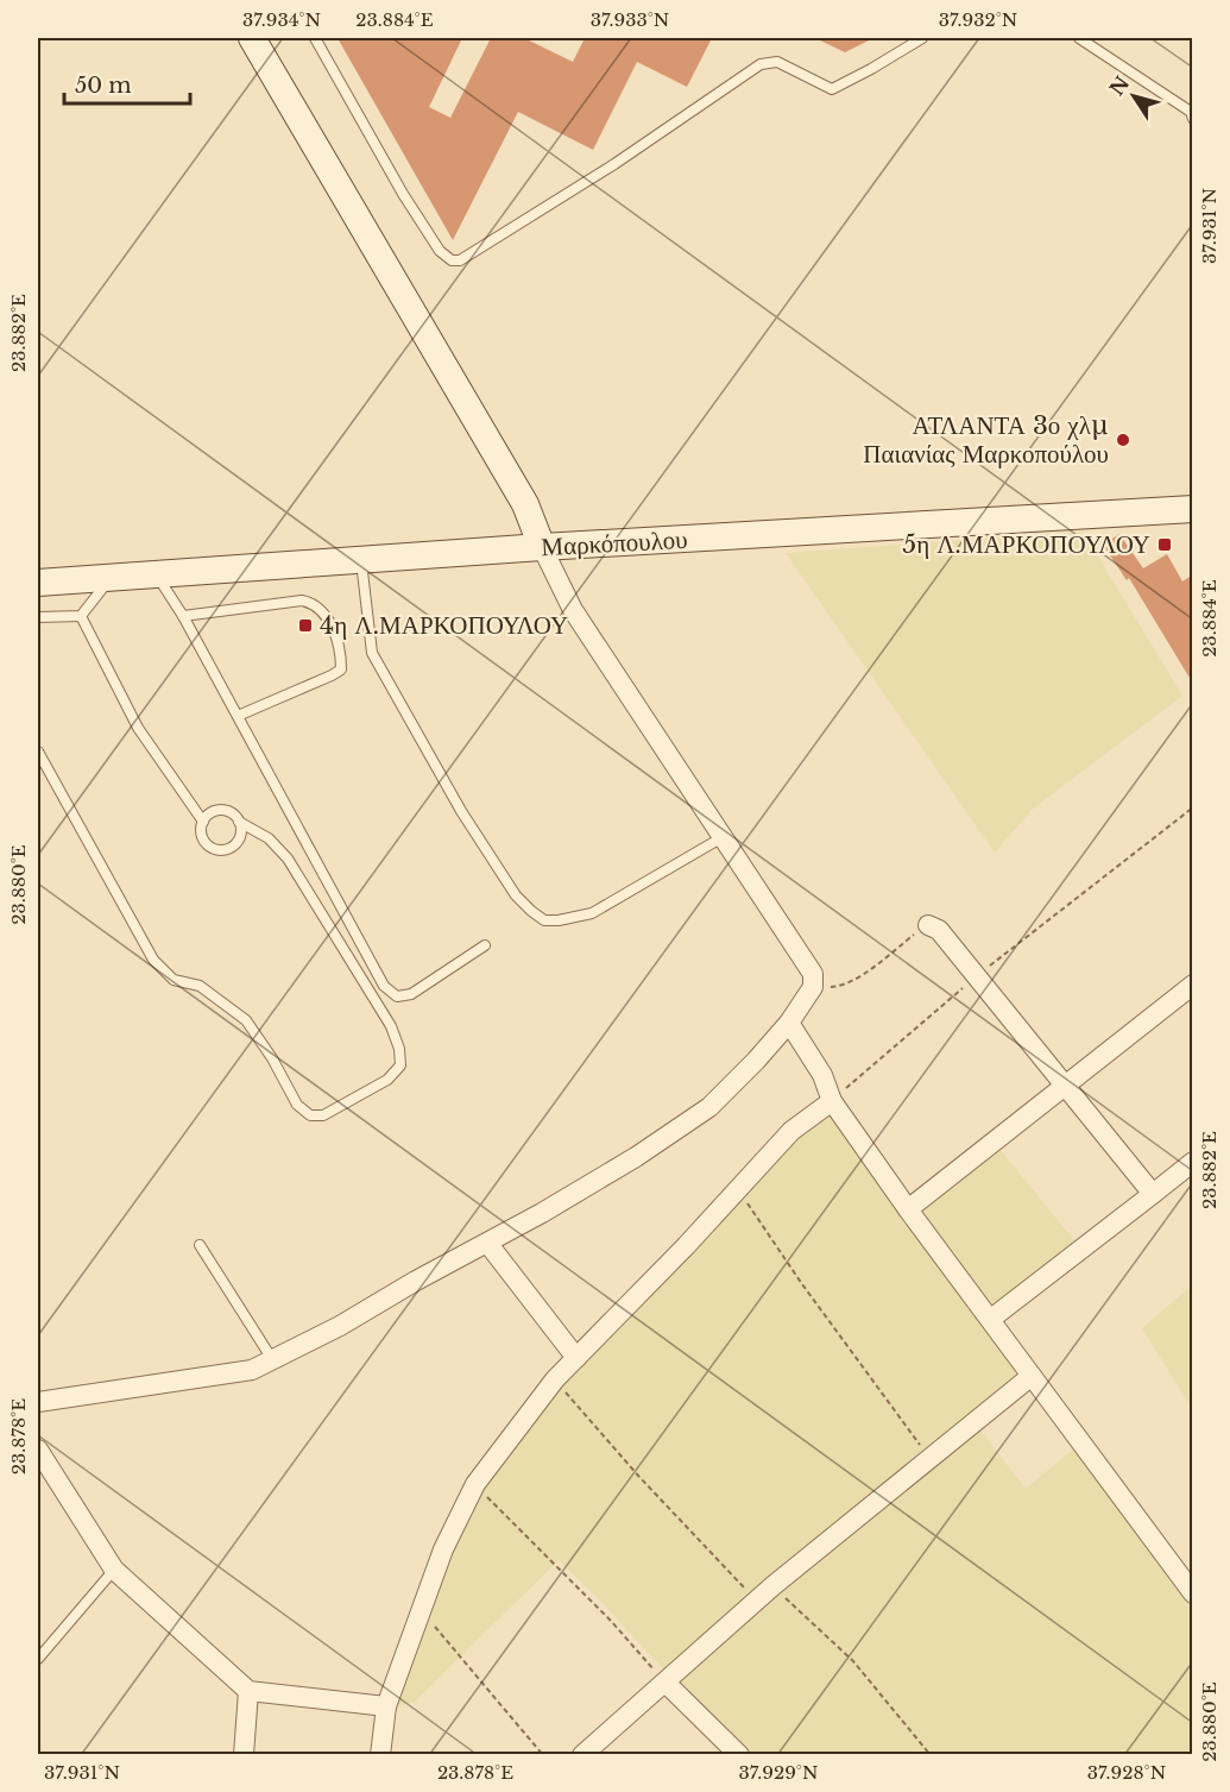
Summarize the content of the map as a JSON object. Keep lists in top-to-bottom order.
{
  "streets": {
    "main road": ["Μαρκόπουλου"]
  },
  "places": {
    "other": ["ΑΤΛΑΝΤΑ 3ο χλμ Παιανίας Μαρκοπούλου"],
    "transit": ["5η Λ.ΜΑΡΚΟΠΟΥΛΟΥ", "4η Λ.ΜΑΡΚΟΠΟΥΛΟΥ"]
  },
  "scale_bar": "50 m",
  "north": "top left",
  "coordinates": [
    "37.934°N",
    "23.884°E",
    "37.933°N",
    "37.932°N",
    "37.931°N",
    "23.882°E",
    "23.880°E",
    "23.878°E",
    "37.929°N",
    "37.928°N"
  ]
}
